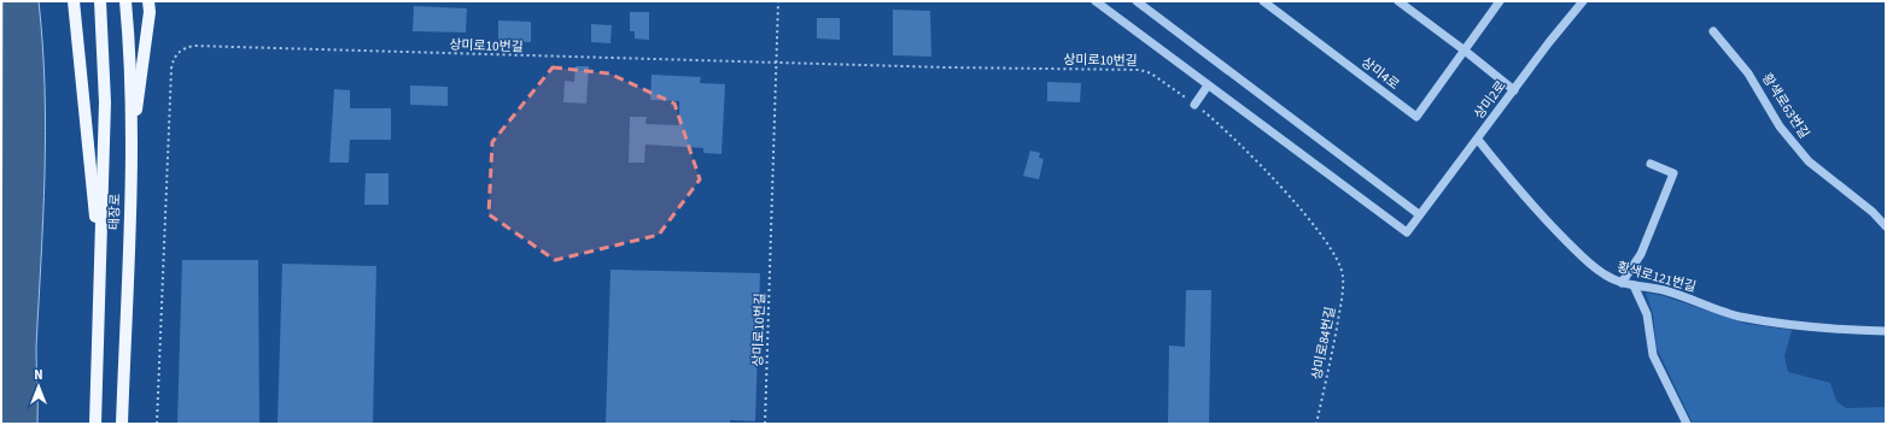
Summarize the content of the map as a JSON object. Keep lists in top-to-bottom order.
{
  "streets": {
    "main road": ["태장로"],
    "street": [
      "상미4로",
      "상미2로",
      "황색로63번길",
      "황색로121번길"
    ],
    "path": ["상미로10번길", "상미로84번길"]
  },
  "crossings": [
    ["상미로10번길", "상미로84번길"],
    ["상미2로", "황색로121번길"]
  ],
  "north": "top"
}
